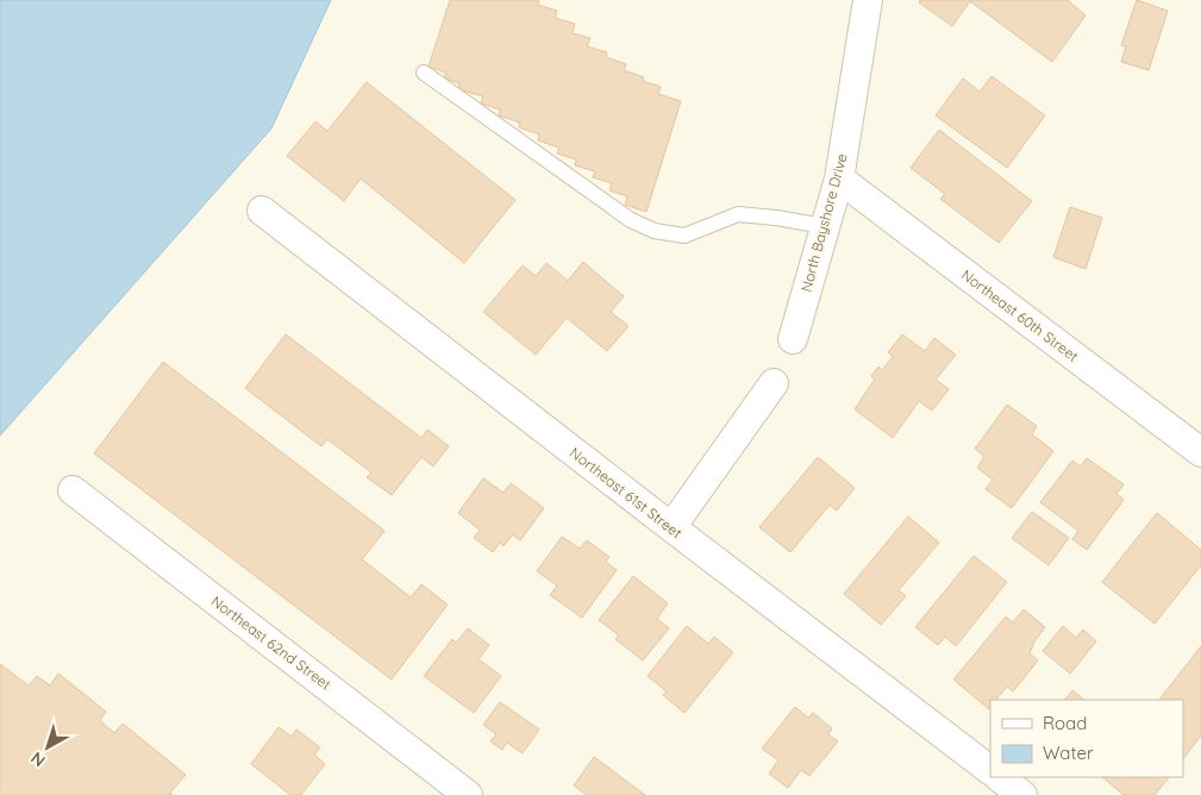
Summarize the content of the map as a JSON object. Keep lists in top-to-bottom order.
{
  "streets": {
    "street": [
      "North Bayshore Drive",
      "Northeast 60th Street",
      "Northeast 61st Street",
      "Northeast 62nd Street"
    ]
  },
  "crossings": [
    ["North Bayshore Drive", "Northeast 60th Street"]
  ],
  "legend": ["Road", "Water"],
  "north": "bottom left"
}
